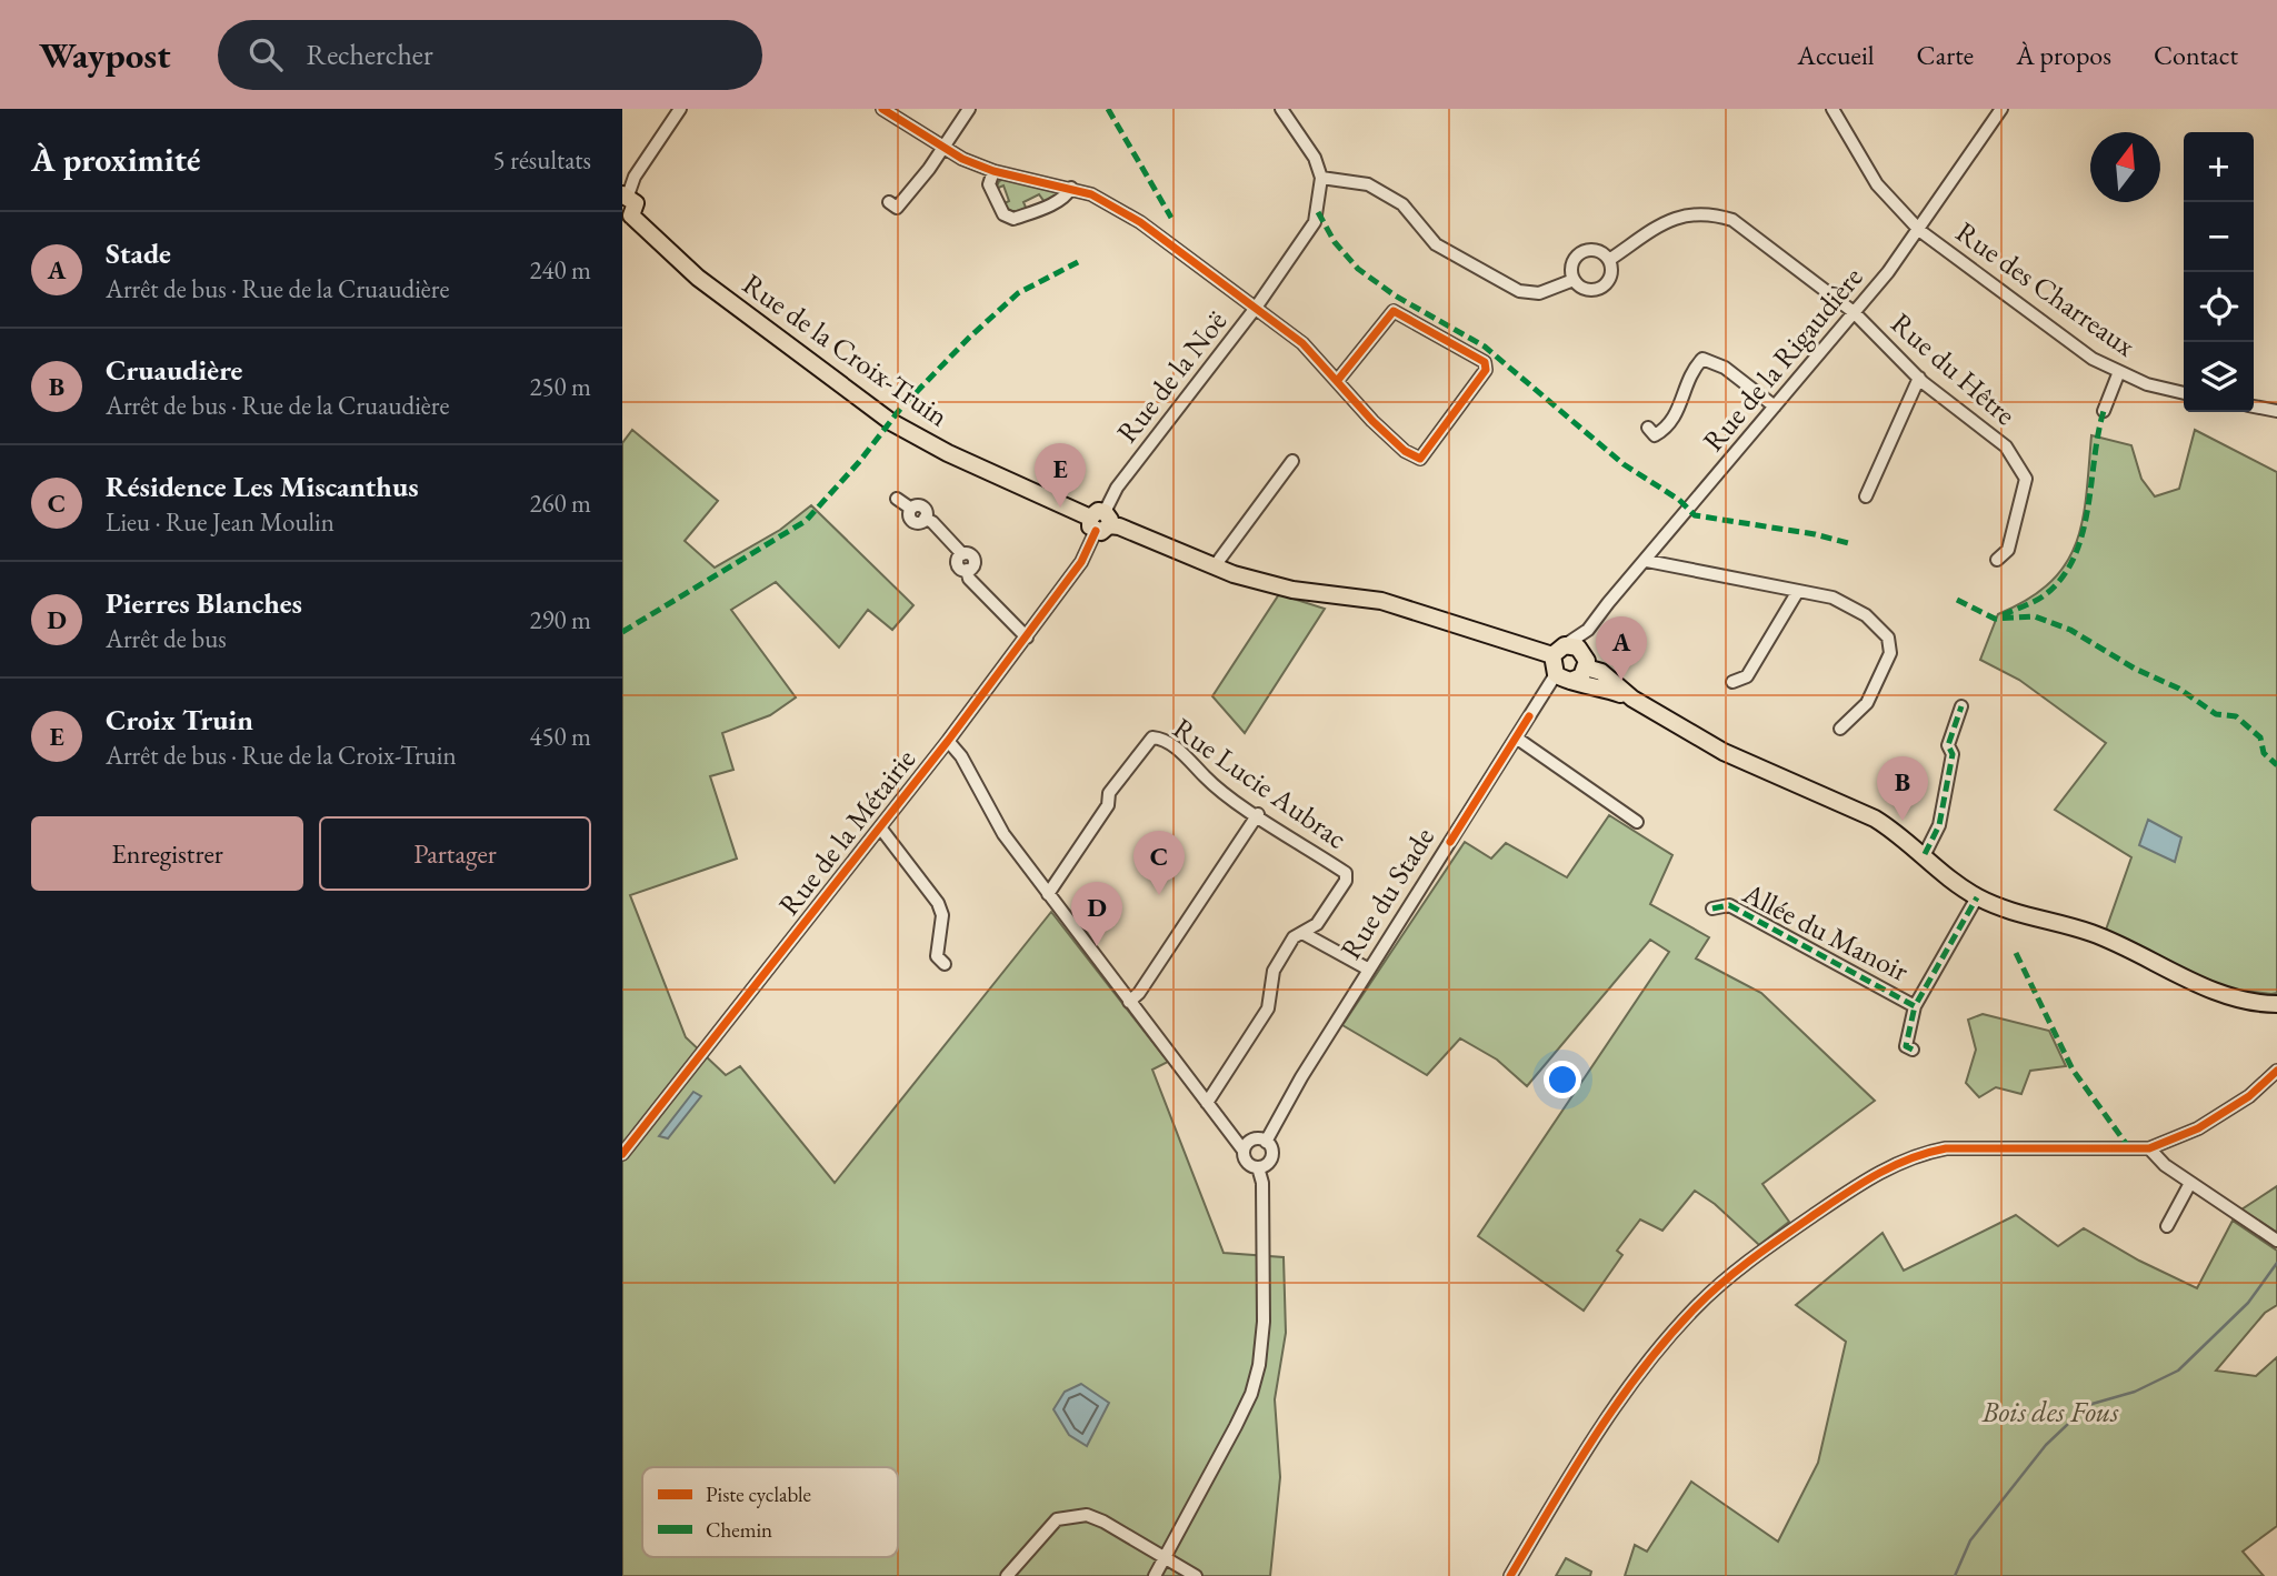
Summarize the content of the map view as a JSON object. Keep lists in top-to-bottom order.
{
  "streets": {
    "main road": ["Rue de la Croix-Truin"],
    "street": [
      "Rue des Charreaux",
      "Rue de la Rigaudière",
      "Rue du Hêtre",
      "Rue de la Noë",
      "Rue Lucie Aubrac",
      "Rue de la Métairie",
      "Rue du Stade",
      "Allée du Manoir"
    ]
  },
  "crossings": [
    ["Rue des Charreaux", "Rue de la Rigaudière"],
    ["Rue de la Croix-Truin", "Rue de la Rigaudière"],
    ["Rue de la Croix-Truin", "Rue de la Noë"],
    ["Rue de la Croix-Truin", "Rue de la Métairie"],
    ["Rue de la Rigaudière", "Rue du Hêtre"],
    ["Rue de la Noë", "Rue de la Métairie"]
  ],
  "parks": ["Bois des Fous"],
  "legend": ["Piste cyclable", "Chemin"],
  "north": "top",
  "page": {
    "header": "Waypost",
    "search": "Rechercher",
    "nav": [
      "Accueil",
      "Carte",
      "À propos",
      "Contact"
    ],
    "heading": ["À proximité", "5 résultats"],
    "map_buttons": ["+", "−"],
    "list": [
      {
        "mark": "A",
        "name": "Stade",
        "note": "Arrêt de bus · Rue de la Cruaudière",
        "value": "240 m"
      },
      {
        "mark": "B",
        "name": "Cruaudière",
        "note": "Arrêt de bus · Rue de la Cruaudière",
        "value": "250 m"
      },
      {
        "mark": "C",
        "name": "Résidence Les Miscanthus",
        "note": "Lieu · Rue Jean Moulin",
        "value": "260 m"
      },
      {
        "mark": "D",
        "name": "Pierres Blanches",
        "note": "Arrêt de bus",
        "value": "290 m"
      },
      {
        "mark": "E",
        "name": "Croix Truin",
        "note": "Arrêt de bus · Rue de la Croix-Truin",
        "value": "450 m"
      }
    ],
    "pins": [
      "E",
      "A",
      "B",
      "C",
      "D"
    ],
    "buttons": ["Enregistrer", "Partager"]
  }
}
